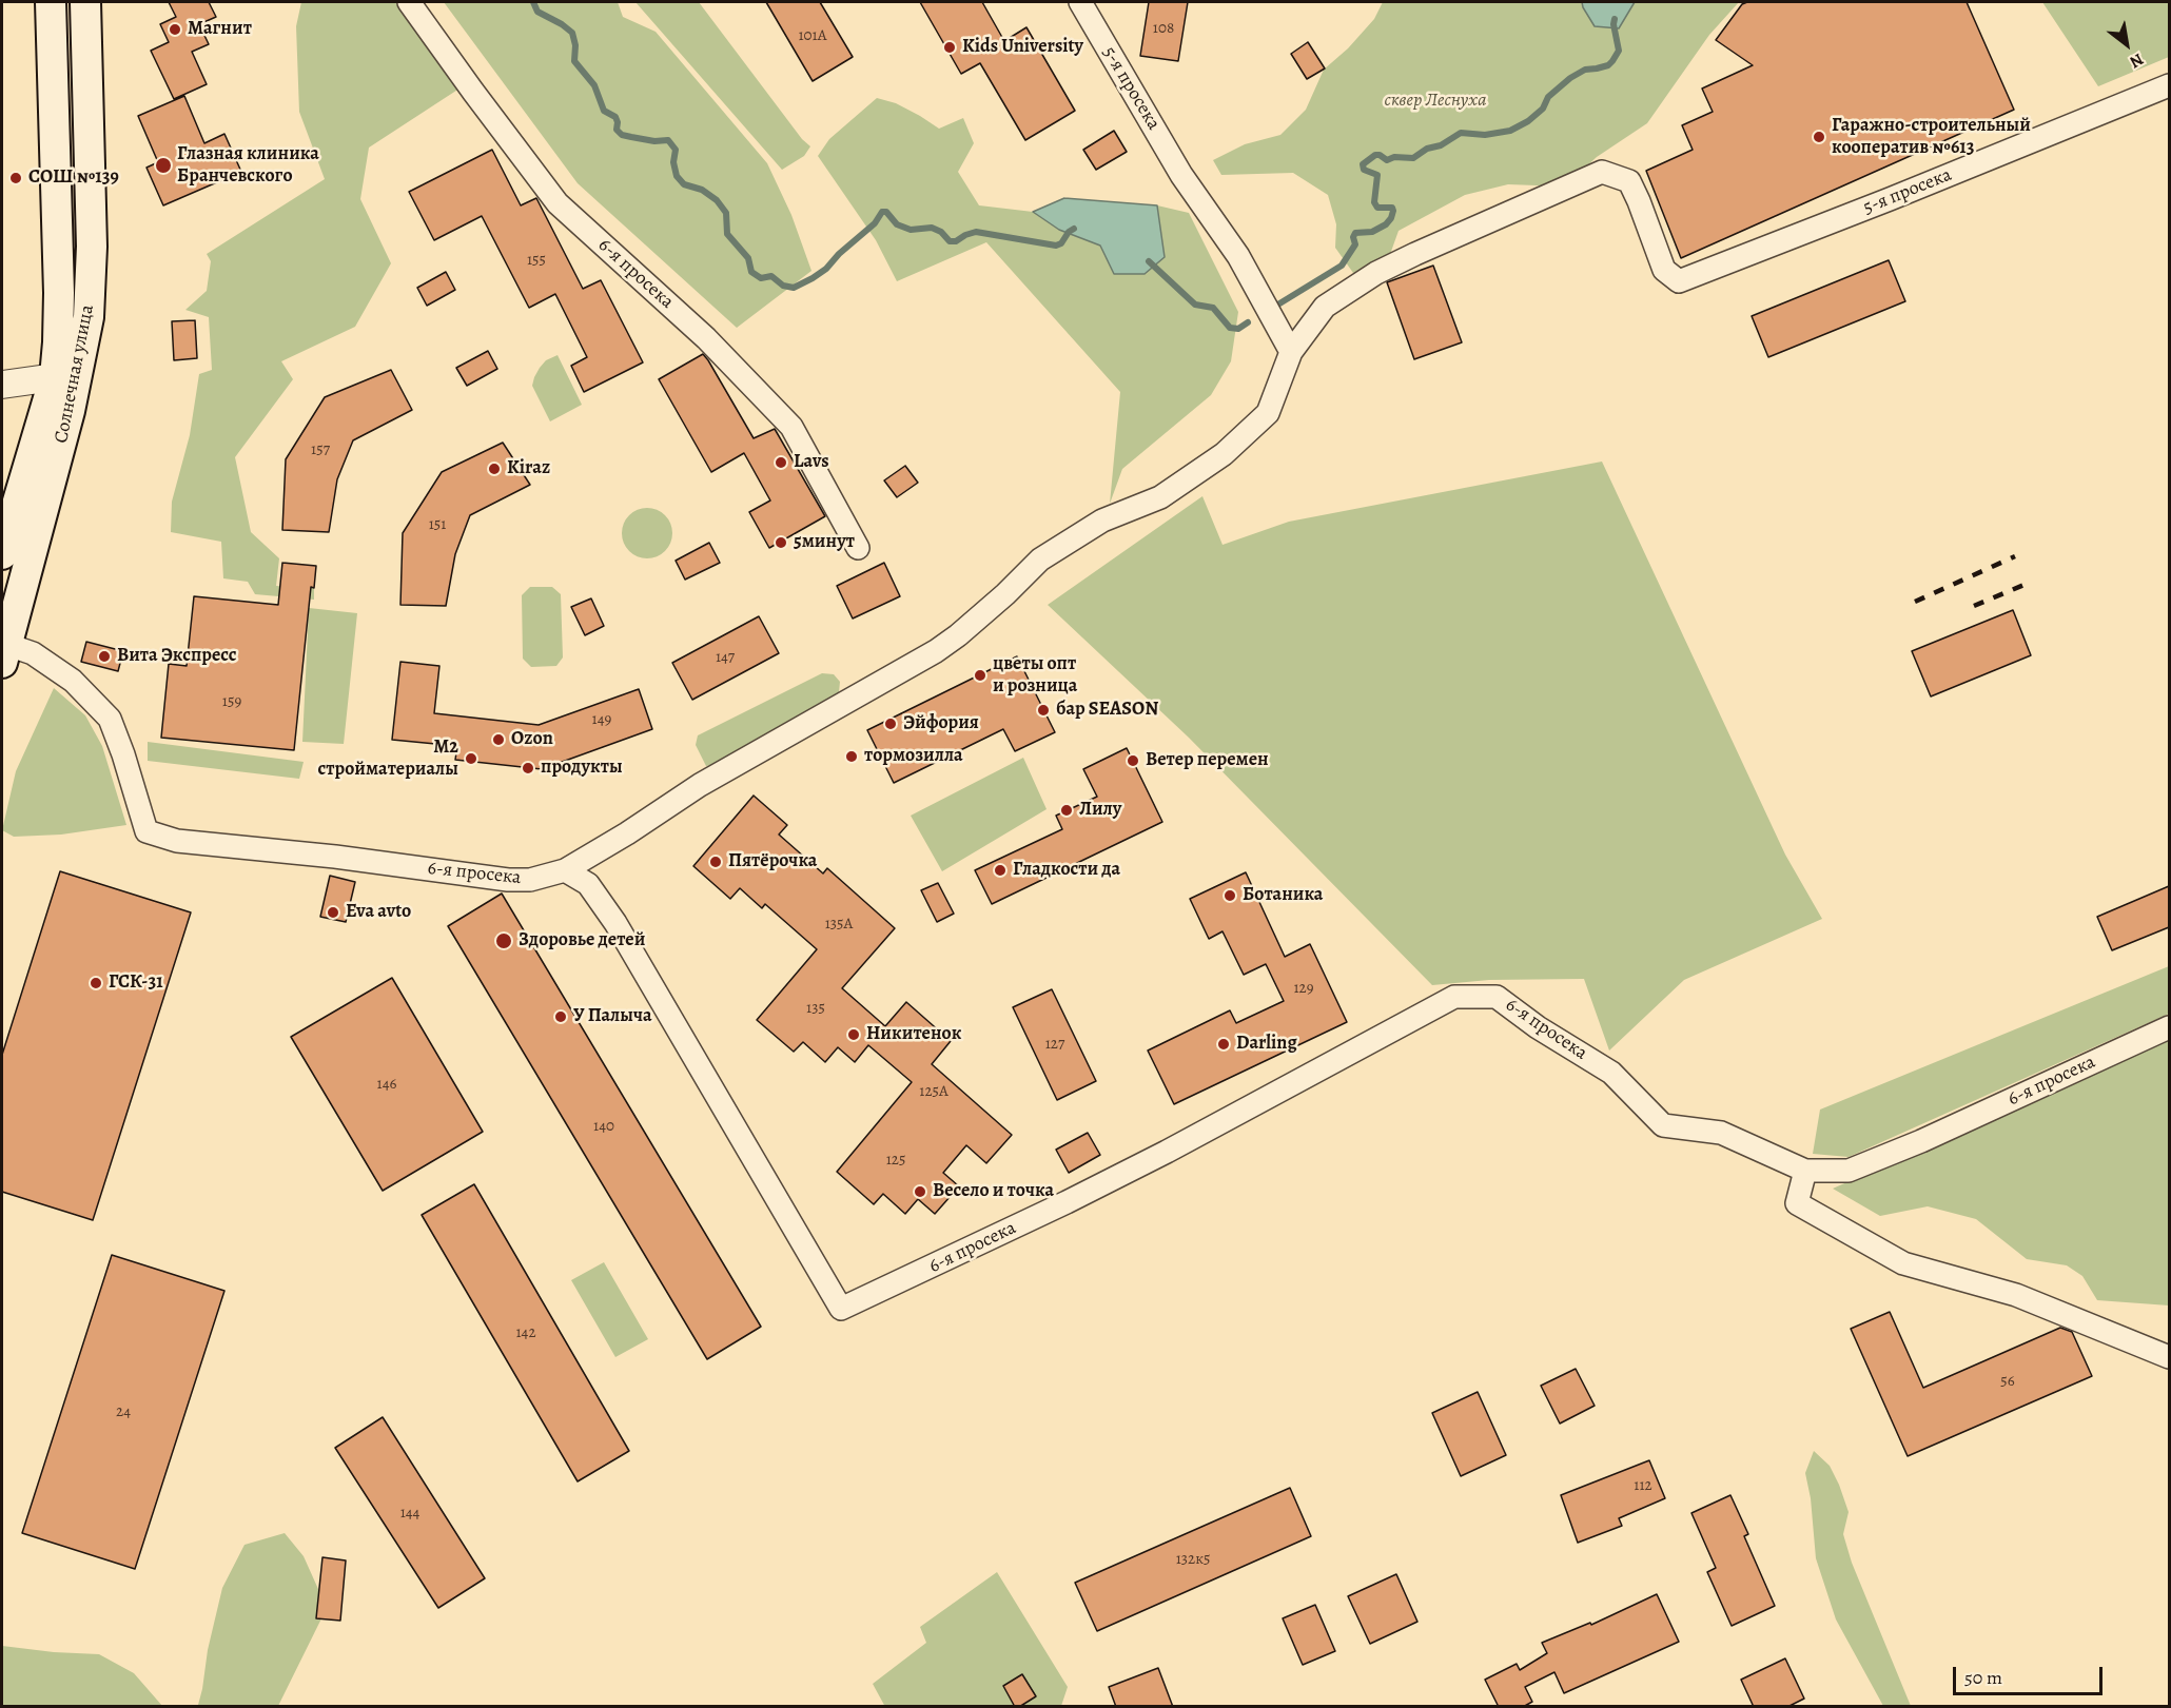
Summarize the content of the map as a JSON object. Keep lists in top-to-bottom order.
{
  "streets": {
    "main road": ["Солнечная улица"],
    "street": ["5-я просека", "6-я просека"]
  },
  "crossings": [
    ["6-я просека", "Солнечная улица"]
  ],
  "parks": ["сквер Леснуха"],
  "places": [
    "Магнит",
    "Kids University",
    "Гаражно-строительный кооператив №613",
    "Глазная клиника Бранчевского",
    "СОШ №139",
    "Lavs",
    "Kiraz",
    "5минут",
    "Вита Экспресс",
    "цветы опт и розница",
    "бар SEASON",
    "Эйфория",
    "Ozon",
    "тормозилла",
    "М2 стройматериалы",
    "Ветер перемен",
    "продукты",
    "Лилу",
    "Пятёрочка",
    "Гладкости да",
    "Ботаника",
    "Eva avto",
    "Здоровье детей",
    "ГСК-31",
    "У Палыча",
    "Никитенок",
    "Darling",
    "Весело и точка"
  ],
  "house_numbers": [
    "108",
    "101А",
    "155",
    "157",
    "151",
    "147",
    "159",
    "149",
    "135А",
    "129",
    "135",
    "127",
    "146",
    "125А",
    "140",
    "125",
    "142",
    "56",
    "24",
    "112",
    "144",
    "132к5"
  ],
  "scale_bar": "50 m",
  "north": "bottom right"
}
